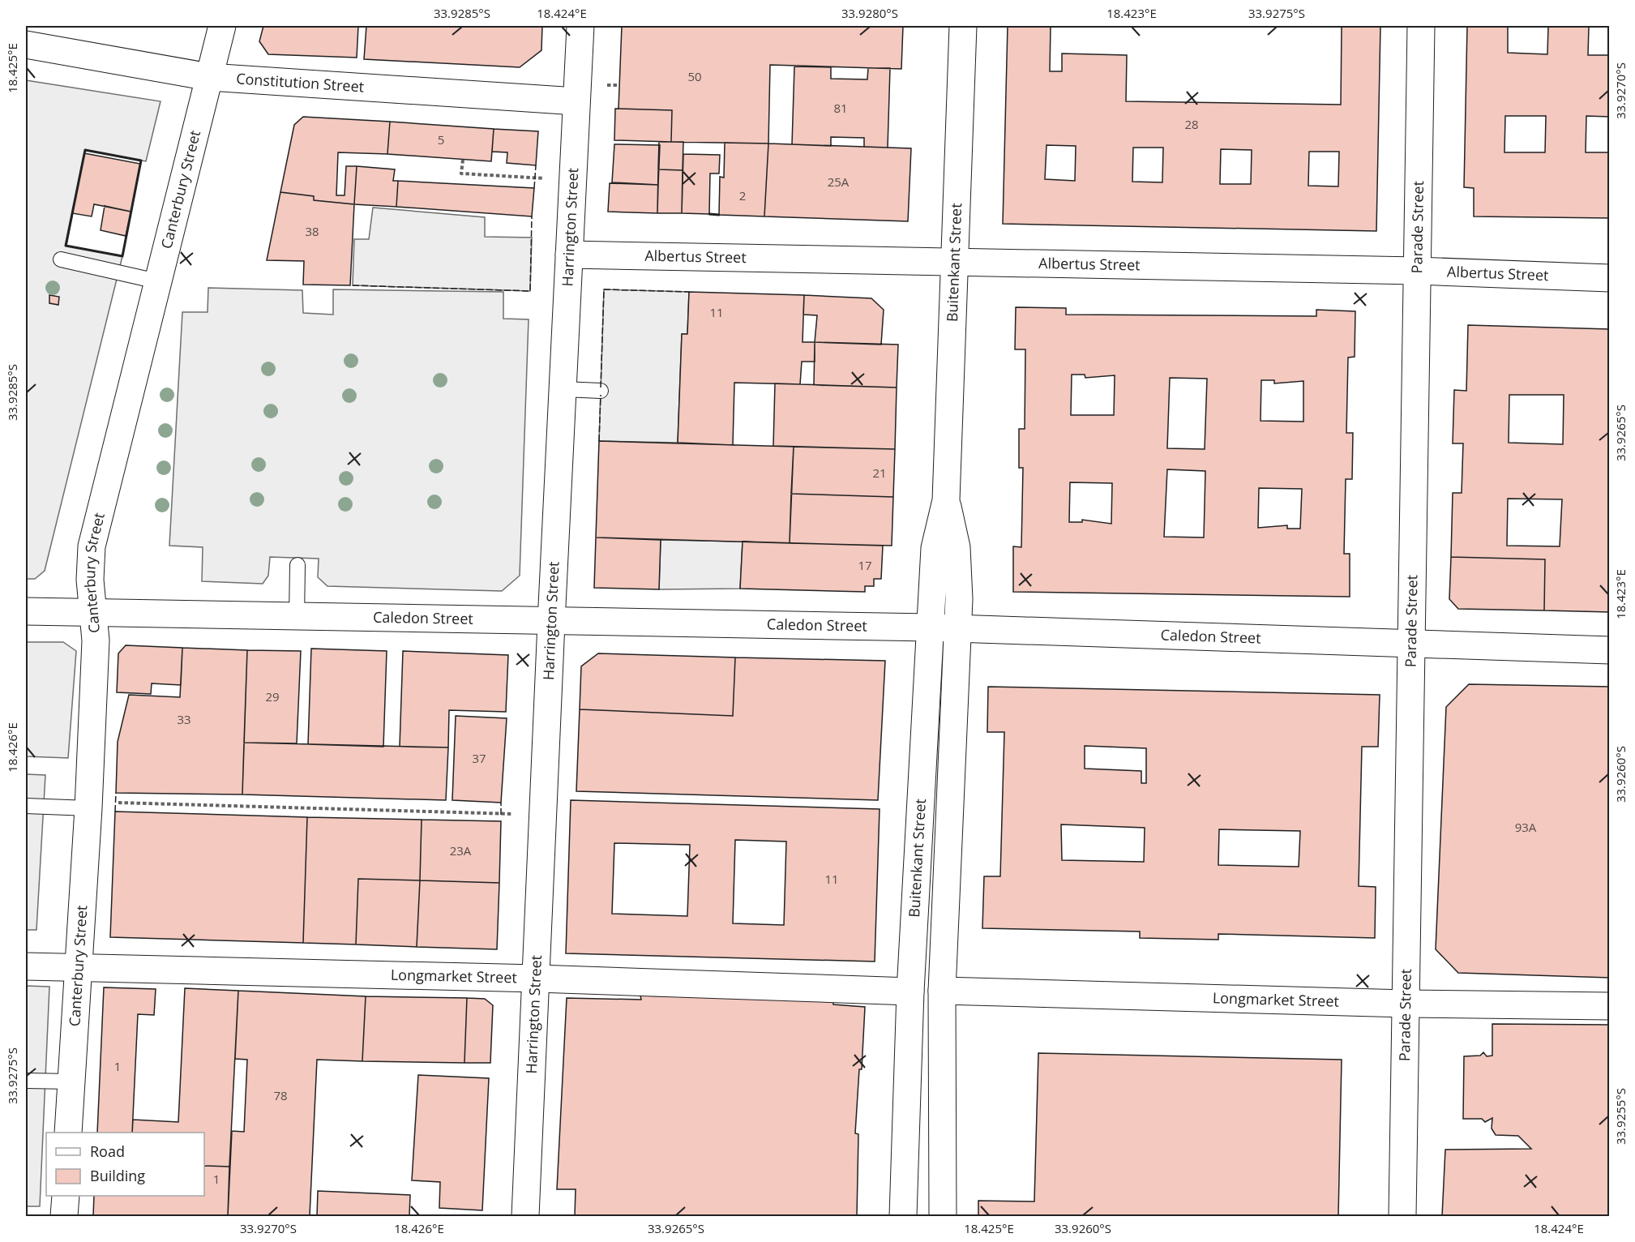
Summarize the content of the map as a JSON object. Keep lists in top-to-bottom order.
{
  "streets": {
    "street": [
      "Constitution Street",
      "Canterbury Street",
      "Parade Street",
      "Harrington Street",
      "Albertus Street",
      "Buitenkant Street",
      "Caledon Street",
      "Longmarket Street"
    ]
  },
  "crossings": [
    ["Constitution Street", "Canterbury Street"],
    ["Constitution Street", "Harrington Street"],
    ["Canterbury Street", "Caledon Street"],
    ["Canterbury Street", "Longmarket Street"],
    ["Parade Street", "Albertus Street"],
    ["Parade Street", "Caledon Street"],
    ["Parade Street", "Longmarket Street"],
    ["Harrington Street", "Albertus Street"],
    ["Harrington Street", "Caledon Street"],
    ["Harrington Street", "Longmarket Street"],
    ["Albertus Street", "Buitenkant Street"],
    ["Buitenkant Street", "Caledon Street"],
    ["Buitenkant Street", "Longmarket Street"]
  ],
  "house_numbers": [
    "50",
    "81",
    "28",
    "5",
    "25A",
    "2",
    "38",
    "11",
    "21",
    "17",
    "29",
    "33",
    "37",
    "93A",
    "23A",
    "11",
    "1",
    "78",
    "1"
  ],
  "legend": ["Road", "Building"],
  "coordinates": [
    "33.9285°S",
    "18.424°E",
    "33.9280°S",
    "18.423°E",
    "33.9275°S",
    "18.425°E",
    "33.9270°S",
    "33.9265°S",
    "18.426°E",
    "33.9260°S",
    "33.9255°S"
  ]
}
